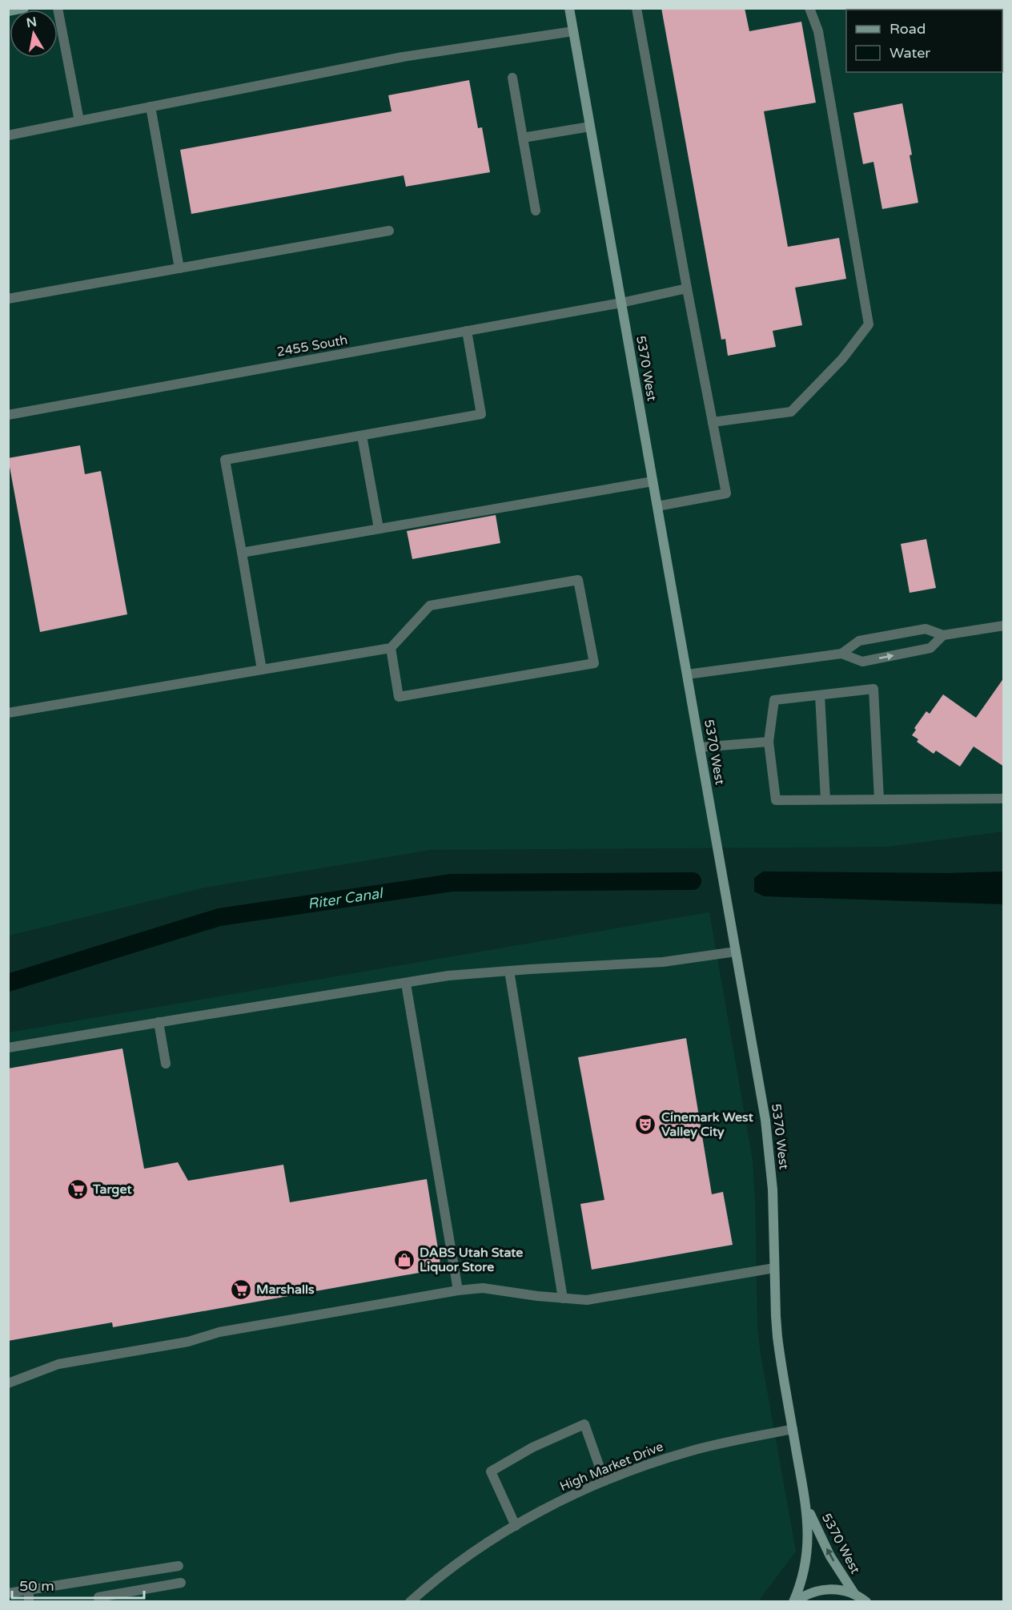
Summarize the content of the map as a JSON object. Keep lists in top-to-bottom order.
{
  "streets": {
    "street": ["2455 South", "5370 West", "High Market Drive"]
  },
  "crossings": [
    ["2455 South", "5370 West"],
    ["5370 West", "High Market Drive"]
  ],
  "water": ["Riter Canal"],
  "places": {
    "theatre": ["Cinemark West Valley City"],
    "supermarket": ["Target", "Marshalls"],
    "shop": ["DABS Utah State Liquor Store"]
  },
  "legend": ["Road", "Water"],
  "scale_bar": "50 m",
  "north": "top"
}
